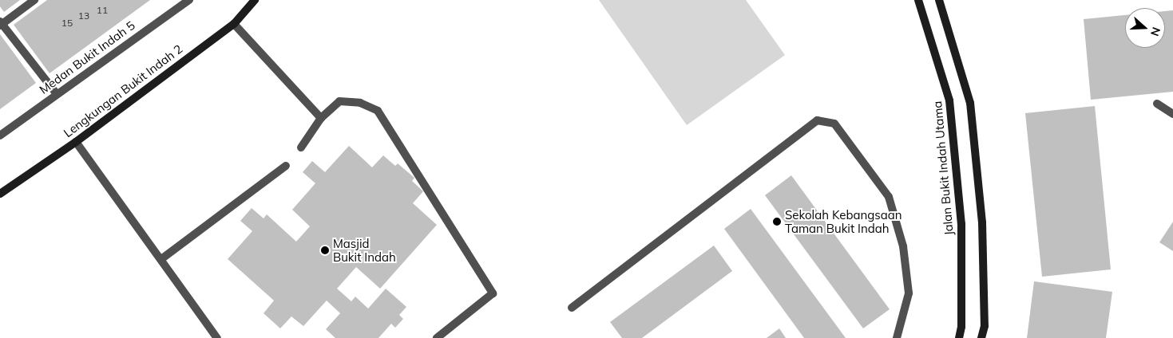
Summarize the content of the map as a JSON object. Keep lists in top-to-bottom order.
{
  "streets": {
    "street": ["Medan Bukit Indah 5", "Lengkungan Bukit Indah 2", "Jalan Bukit Indah Utama"]
  },
  "places": ["Sekolah Kebangsaan Taman Bukit Indah", "Masjid Bukit Indah"],
  "house_numbers": ["11", "13", "15"],
  "north": "right"
}
